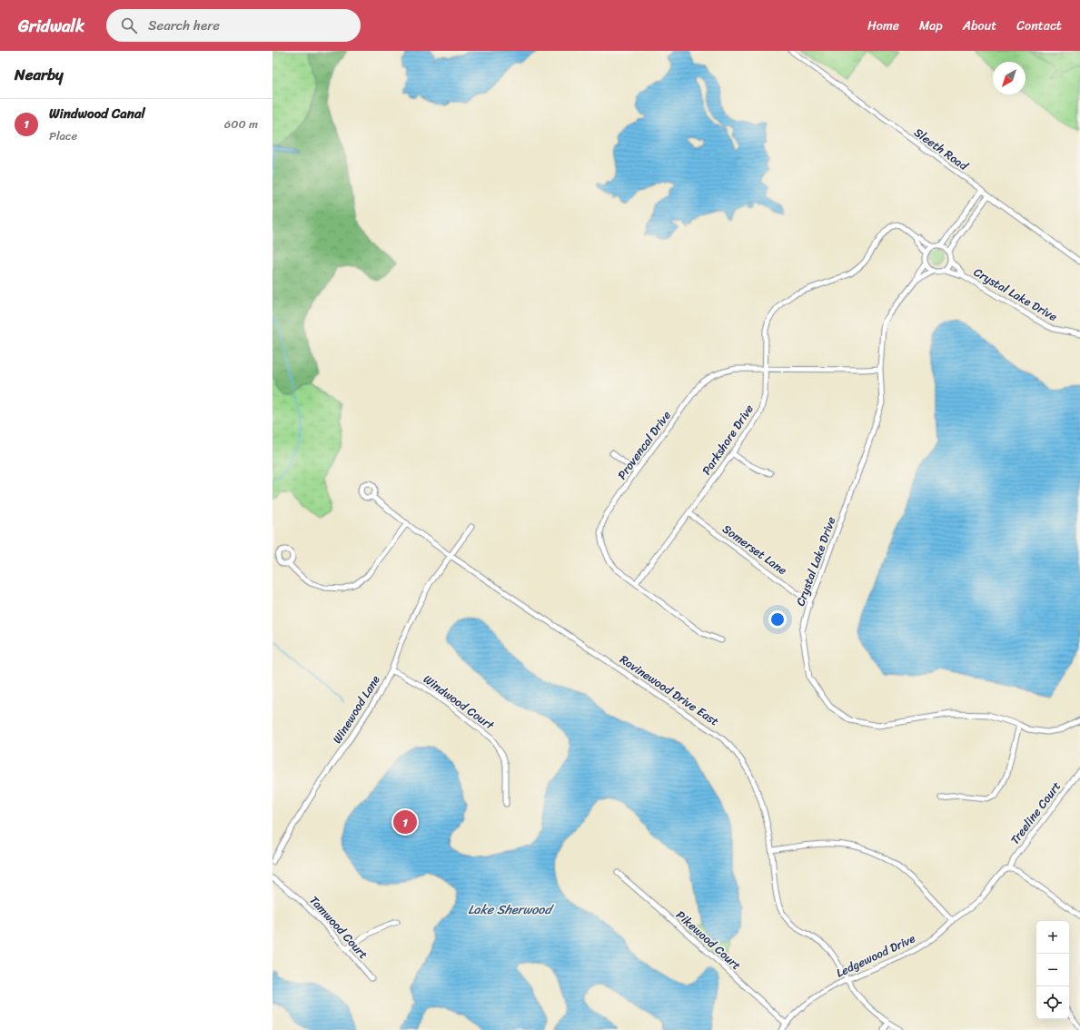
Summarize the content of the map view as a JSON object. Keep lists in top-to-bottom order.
{
  "streets": {
    "street": [
      "Sleeth Road",
      "Crystal Lake Drive",
      "Parkshore Drive",
      "Provencal Drive",
      "Somerset Lane",
      "Ravinewood Drive East",
      "Windwood Court",
      "Winewood Lane",
      "Treeline Court",
      "Tamwood Court",
      "Pikewood Court",
      "Ledgewood Drive"
    ]
  },
  "crossings": [
    ["Crystal Lake Drive", "Parkshore Drive"],
    ["Crystal Lake Drive", "Provencal Drive"],
    ["Crystal Lake Drive", "Somerset Lane"],
    ["Parkshore Drive", "Provencal Drive"],
    ["Parkshore Drive", "Somerset Lane"],
    ["Ravinewood Drive East", "Winewood Lane"],
    ["Ravinewood Drive East", "Ledgewood Drive"],
    ["Windwood Court", "Winewood Lane"],
    ["Treeline Court", "Ledgewood Drive"],
    ["Pikewood Court", "Ledgewood Drive"]
  ],
  "water": ["Lake Sherwood"],
  "north": "bottom left",
  "page": {
    "header": "Gridwalk",
    "search": "Search here",
    "nav": [
      "Home",
      "Map",
      "About",
      "Contact"
    ],
    "heading": "Nearby",
    "list": [
      {
        "mark": "1",
        "name": "Windwood Canal",
        "note": "Place",
        "value": "600 m"
      }
    ],
    "pins": "1",
    "map_buttons": ["+", "−"]
  }
}
